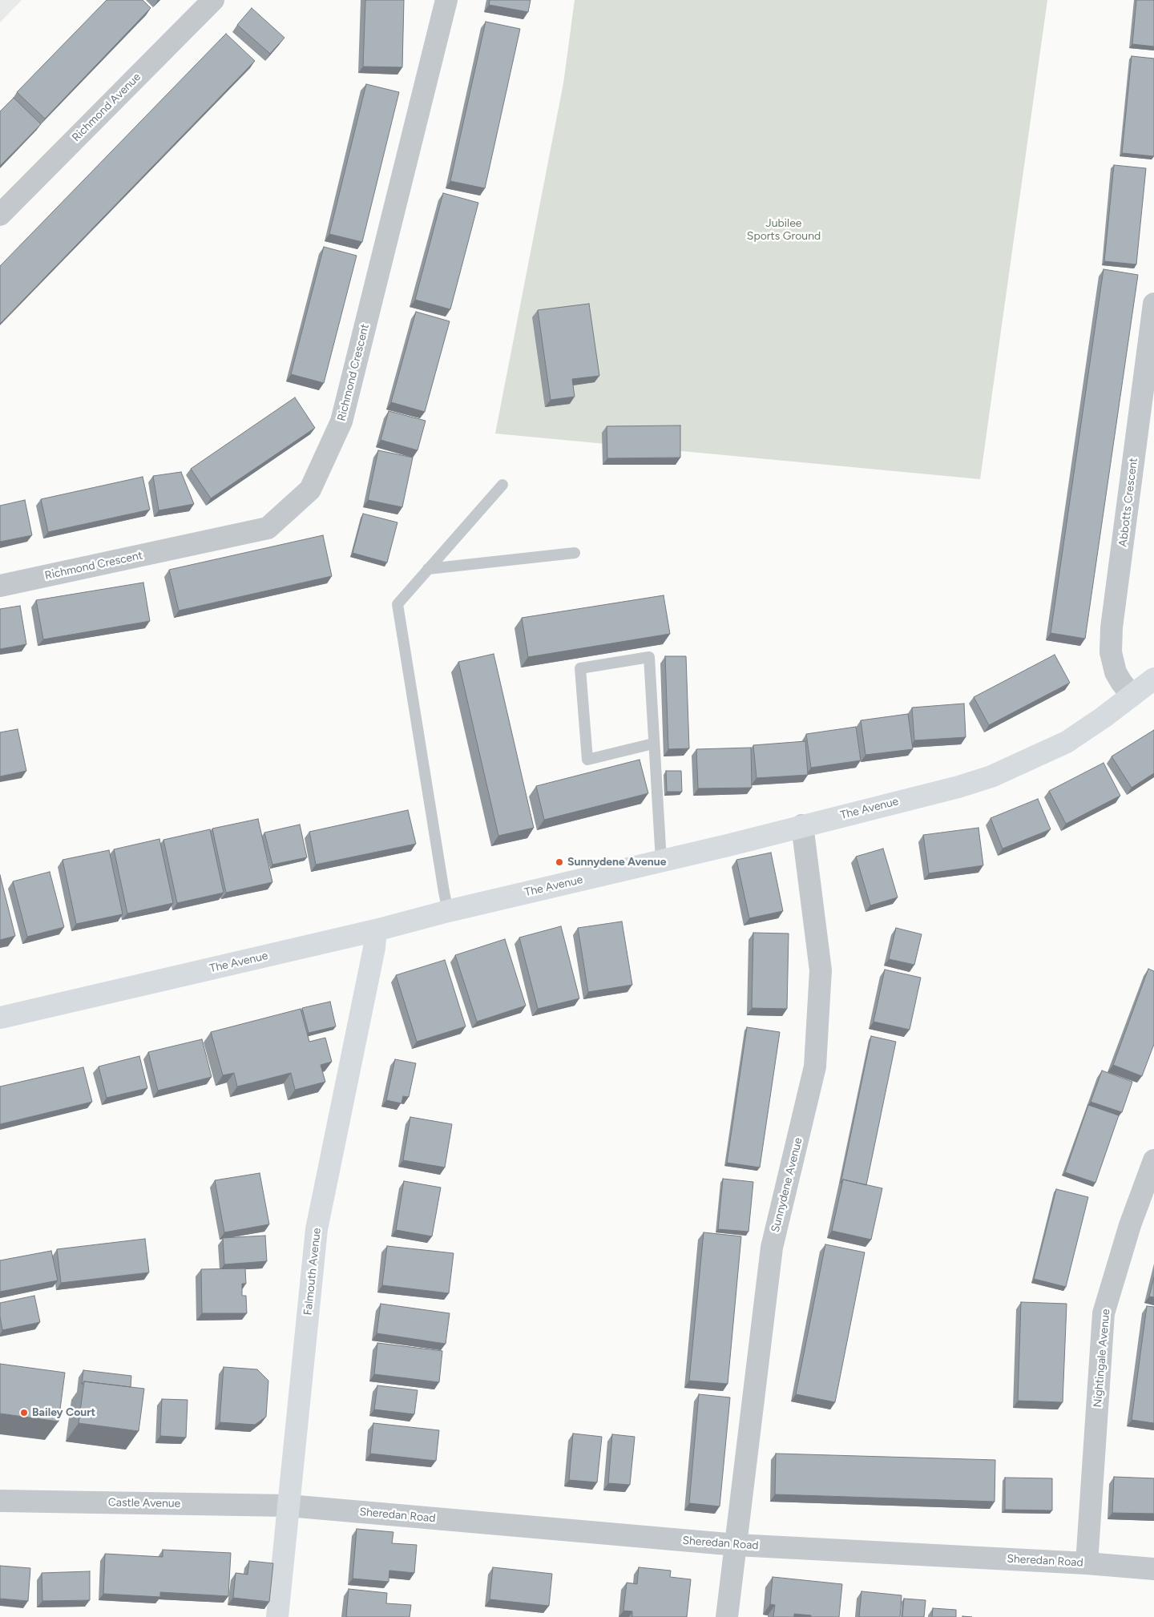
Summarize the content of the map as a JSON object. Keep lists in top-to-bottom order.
{
  "streets": {
    "street": [
      "Richmond Avenue",
      "Richmond Crescent",
      "Abbotts Crescent",
      "The Avenue",
      "Sunnydene Avenue",
      "Falmouth Avenue",
      "Nightingale Avenue",
      "Castle Avenue",
      "Sheredan Road"
    ]
  },
  "crossings": [
    ["Abbotts Crescent", "The Avenue"],
    ["The Avenue", "Sunnydene Avenue"],
    ["The Avenue", "Falmouth Avenue"],
    ["Sunnydene Avenue", "Sheredan Road"],
    ["Falmouth Avenue", "Castle Avenue"],
    ["Falmouth Avenue", "Sheredan Road"],
    ["Nightingale Avenue", "Sheredan Road"],
    ["Castle Avenue", "Sheredan Road"]
  ],
  "parks": ["Jubilee Sports Ground"],
  "places": ["Sunnydene Avenue", "Bailey Court"]
}
